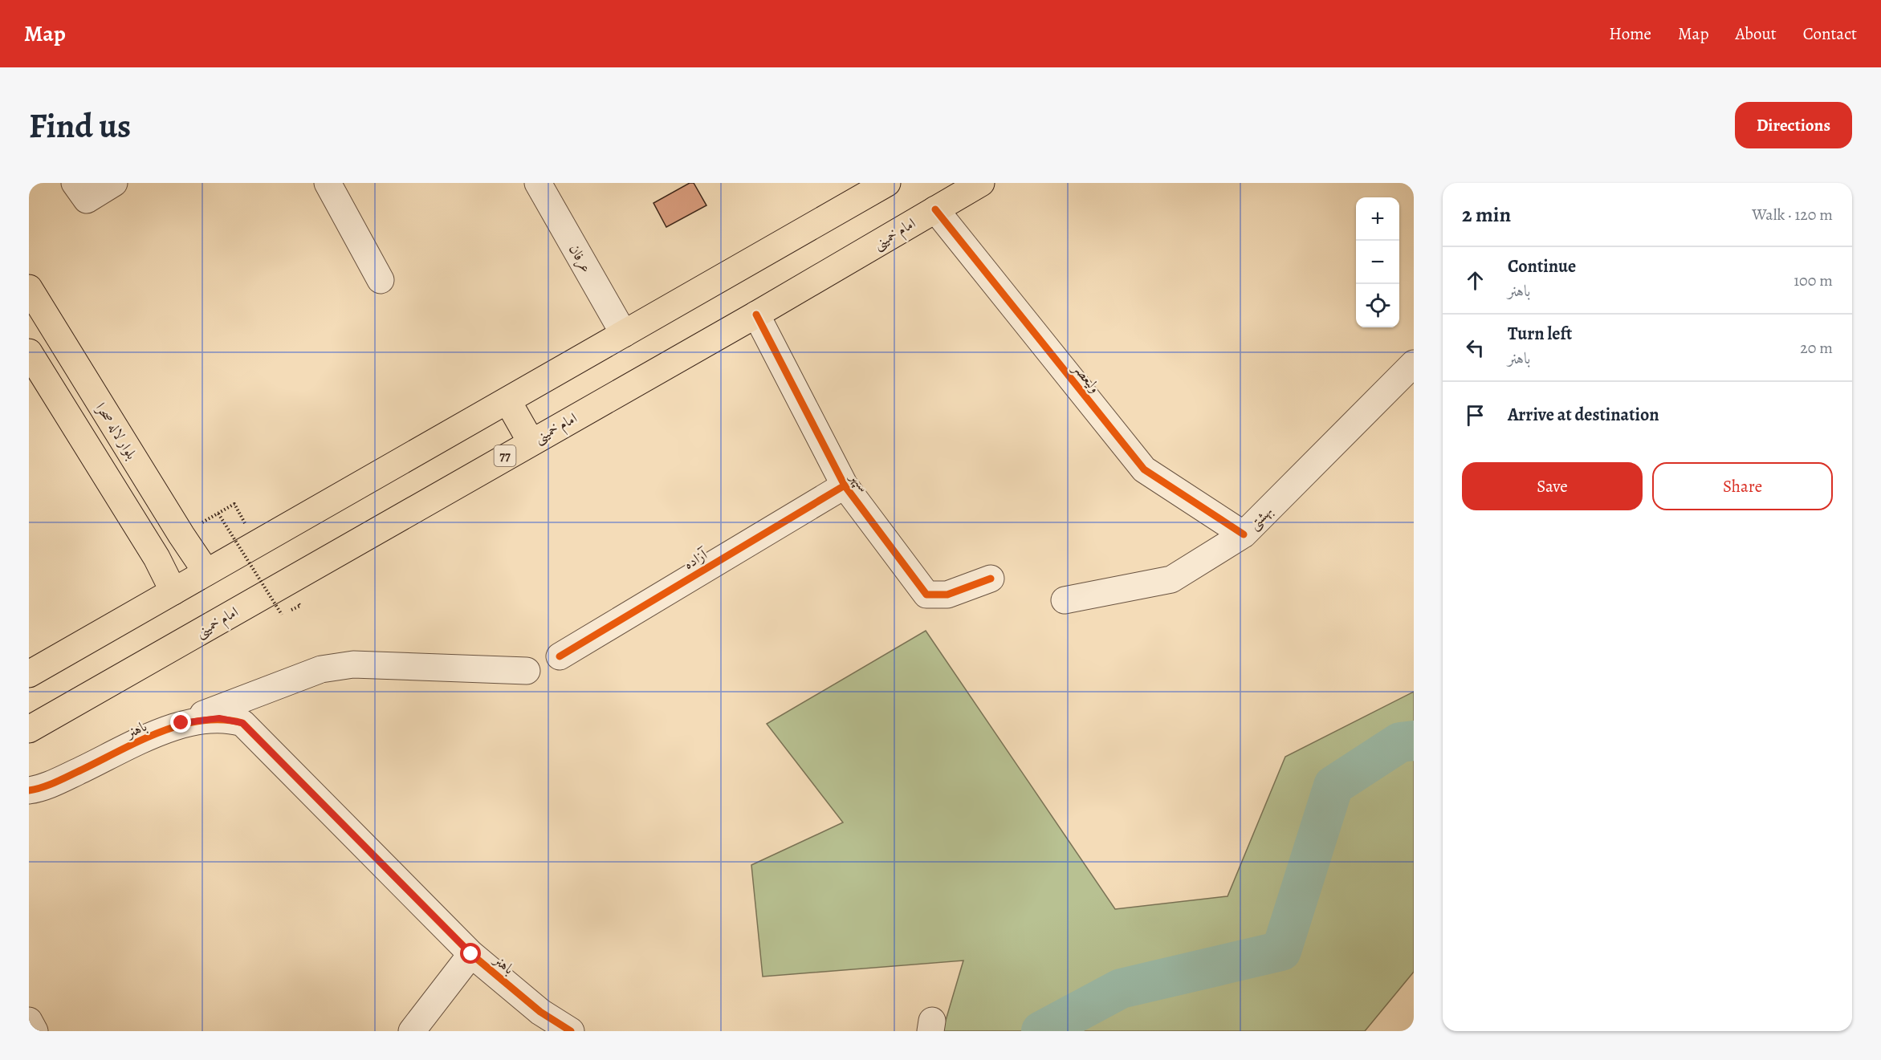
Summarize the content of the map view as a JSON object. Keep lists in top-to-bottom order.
{
  "streets": {
    "main road": ["امام خمینی", "بلوار لاله صحرا", "77"],
    "street": [
      "عرفان",
      "ولیعصر",
      "سپهر",
      "بهشتی",
      "آزاده",
      "باهنر"
    ]
  },
  "crossings": [
    ["امام خمینی", "ولیعصر"],
    ["امام خمینی", "سپهر"],
    ["ولیعصر", "بهشتی"],
    ["سپهر", "آزاده"]
  ],
  "page": {
    "header": "Map",
    "nav": [
      "Home",
      "Map",
      "About",
      "Contact"
    ],
    "buttons": [
      "Directions",
      ["Save", "Share"]
    ],
    "title": "Find us",
    "heading": ["2 min", "Walk · 120 m"],
    "map_buttons": ["+", "−"],
    "list": [
      ["Continue", "باهنر", "100 m"],
      ["Turn left", "باهنر", "20 m"],
      "Arrive at destination"
    ]
  }
}
